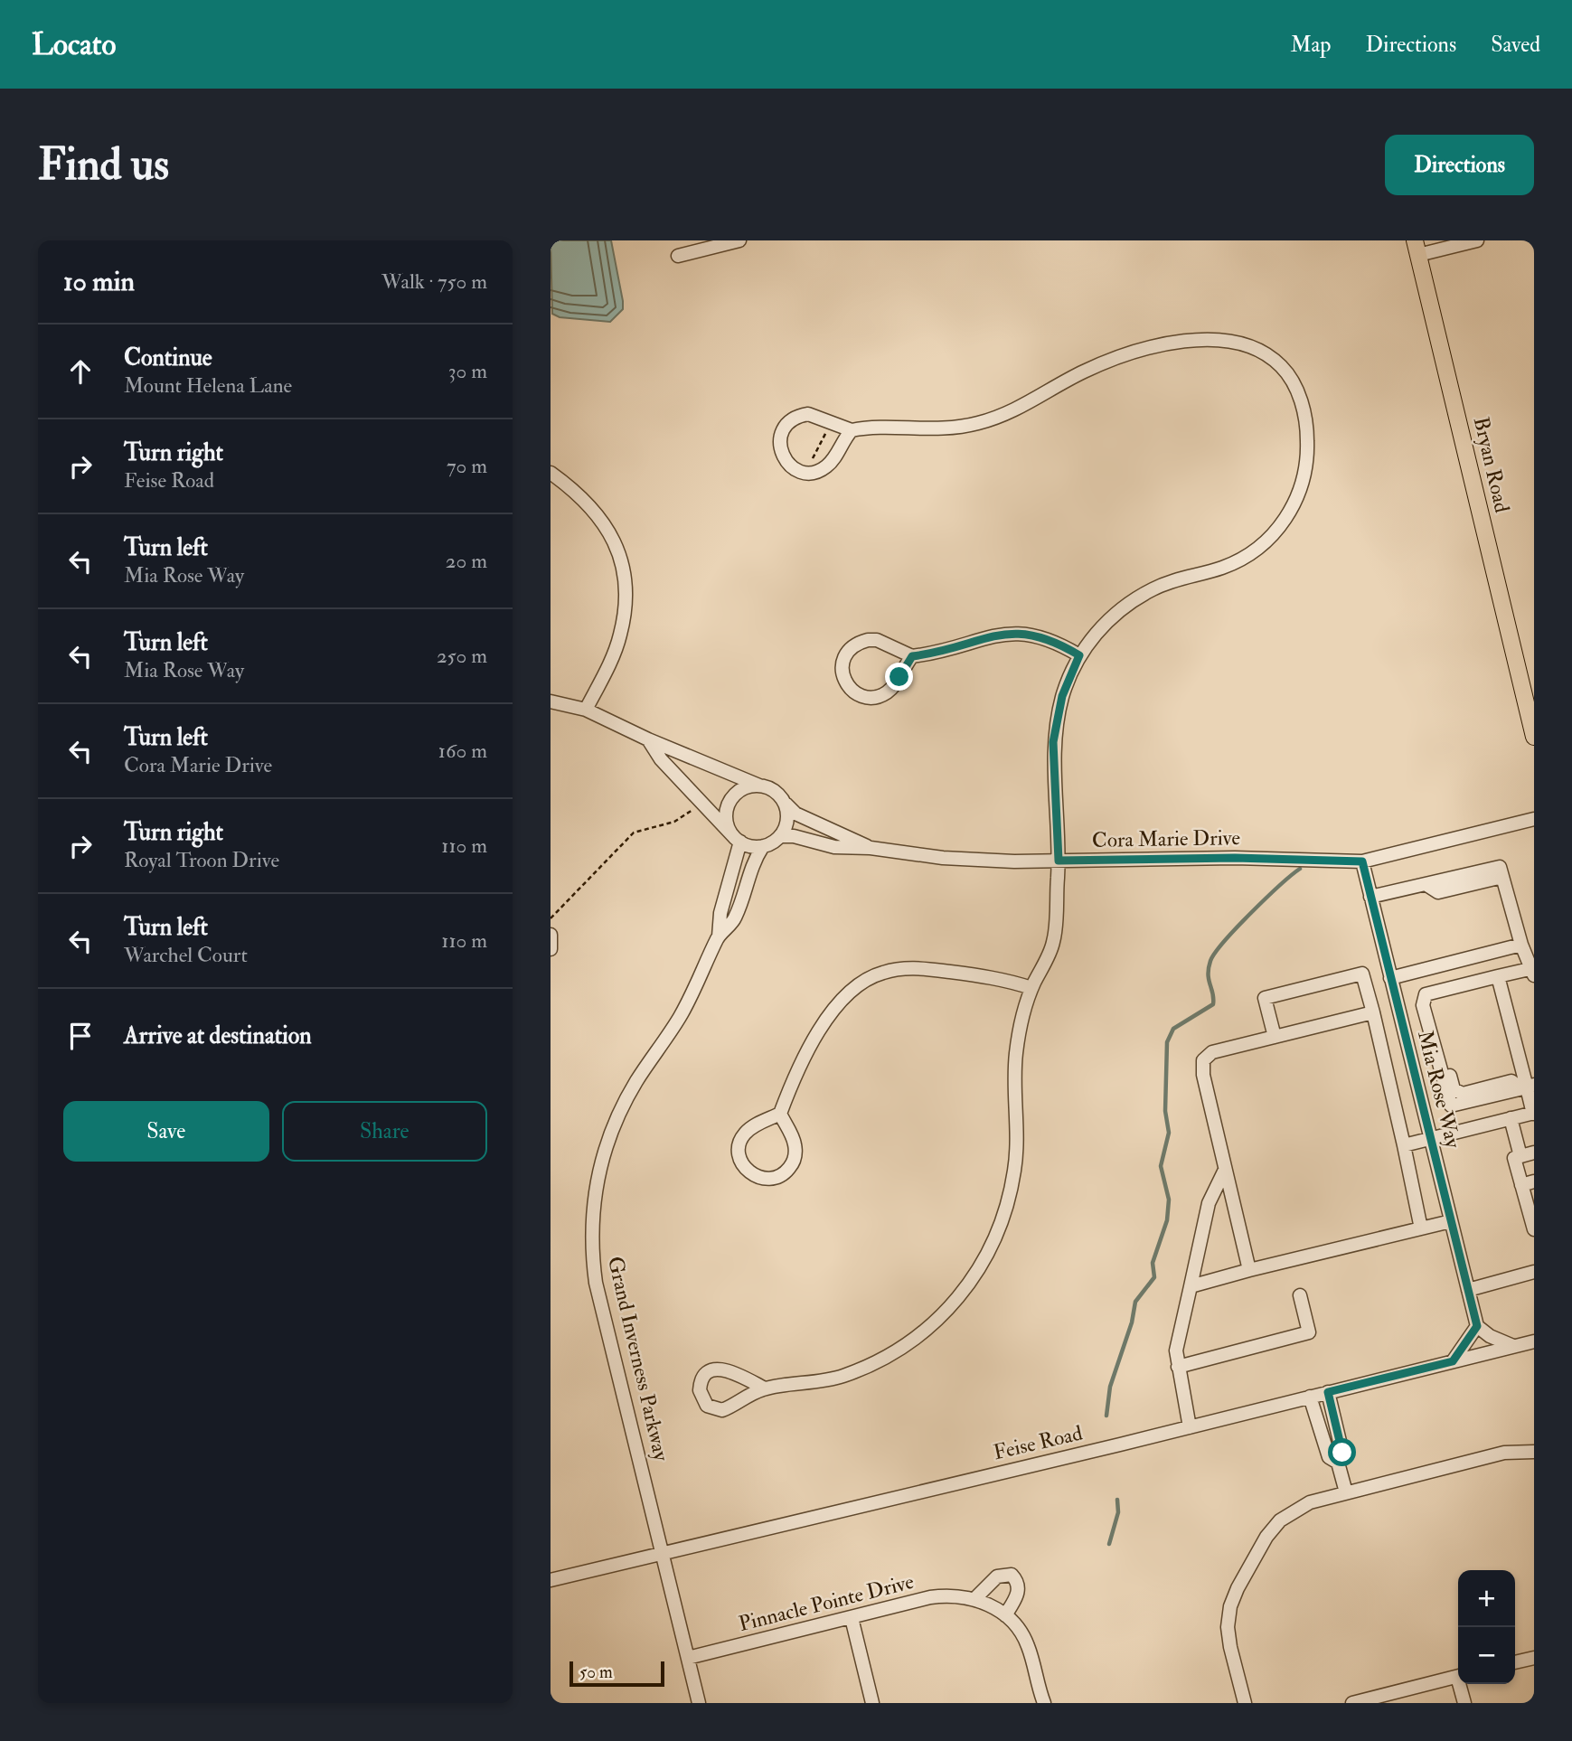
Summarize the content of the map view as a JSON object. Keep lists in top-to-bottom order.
{
  "streets": {
    "main road": ["Bryan Road"],
    "street": [
      "Cora Marie Drive",
      "Mia Rose Way",
      "Grand Inverness Parkway",
      "Feise Road",
      "Pinnacle Pointe Drive"
    ]
  },
  "crossings": [
    ["Cora Marie Drive", "Mia Rose Way"],
    ["Cora Marie Drive", "Grand Inverness Parkway"],
    ["Grand Inverness Parkway", "Feise Road"],
    ["Grand Inverness Parkway", "Pinnacle Pointe Drive"]
  ],
  "scale_bar": "50 m",
  "page": {
    "header": "Locato",
    "nav": ["Map", "Directions", "Saved"],
    "buttons": [
      "Directions",
      ["Save", "Share"]
    ],
    "title": "Find us",
    "heading": ["10 min", "Walk · 750 m"],
    "list": [
      ["Continue", "Mount Helena Lane", "30 m"],
      ["Turn right", "Feise Road", "70 m"],
      ["Turn left", "Mia Rose Way", "20 m"],
      ["Turn left", "Mia Rose Way", "250 m"],
      ["Turn left", "Cora Marie Drive", "160 m"],
      ["Turn right", "Royal Troon Drive", "110 m"],
      ["Turn left", "Warchel Court", "110 m"],
      "Arrive at destination"
    ],
    "map_buttons": ["+", "−"],
    "scale": "50 m"
  }
}
